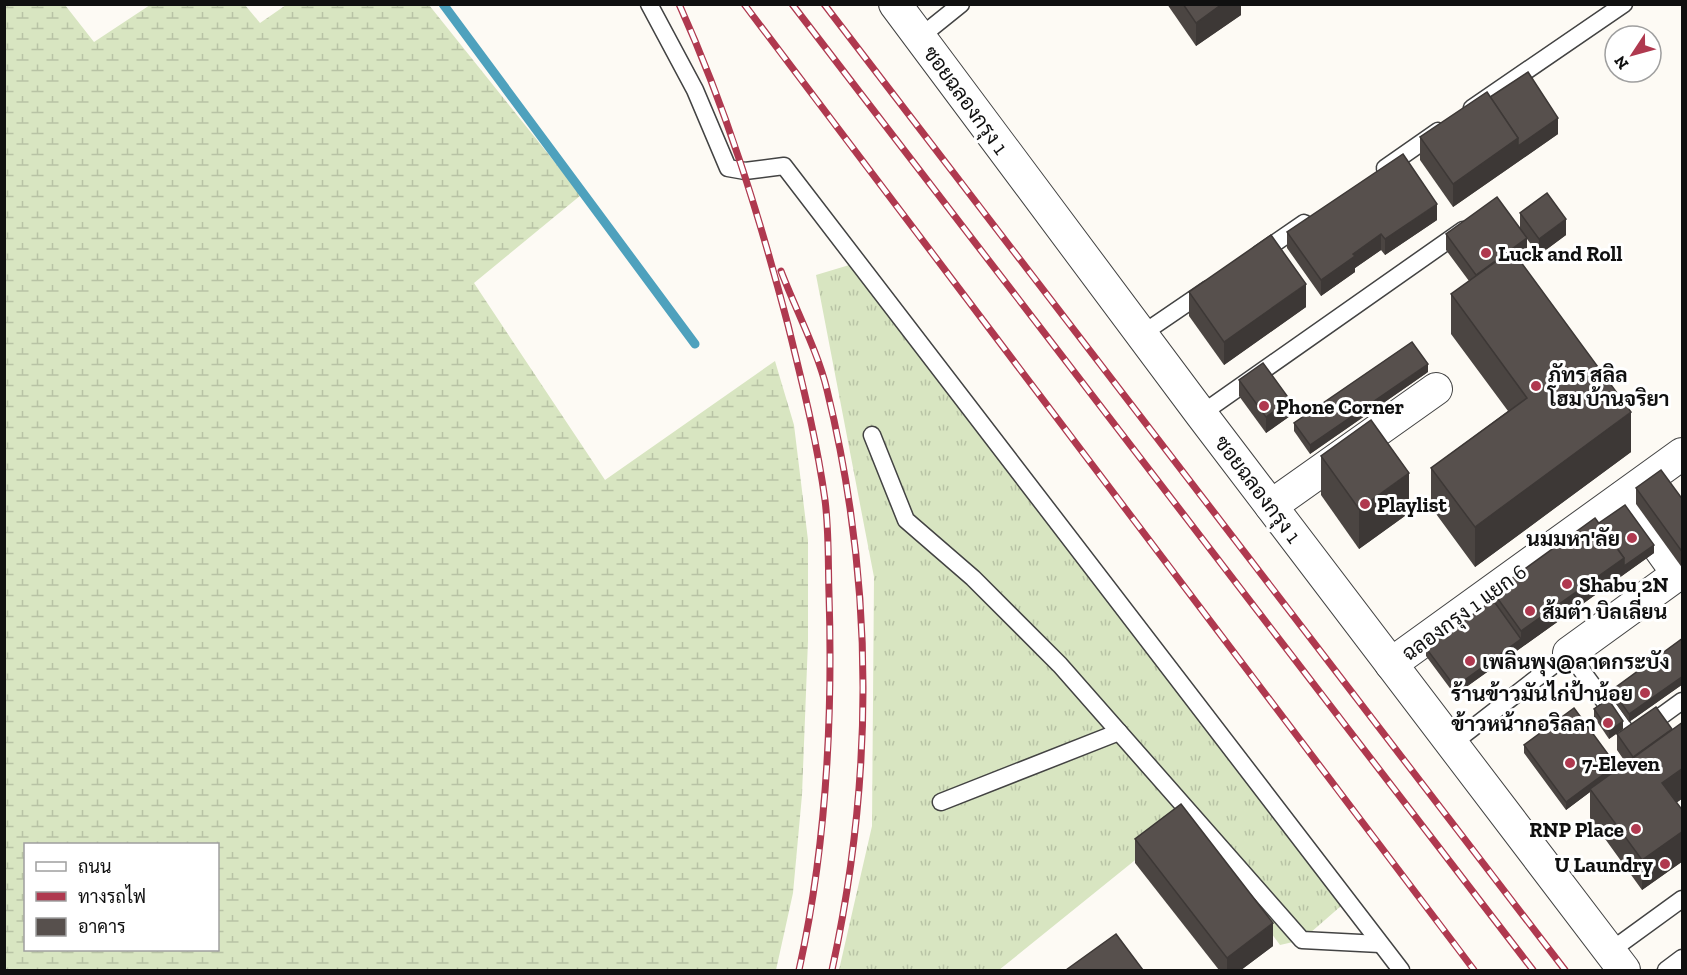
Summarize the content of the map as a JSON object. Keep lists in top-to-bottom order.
{
  "streets": {
    "street": ["ซอยฉลองกรุง 1", "ฉลองกรุง 1 แยก 6"]
  },
  "crossings": [
    ["ซอยฉลองกรุง 1", "ฉลองกรุง 1 แยก 6"]
  ],
  "places": [
    "Luck and Roll",
    "ภัทร สลิล โฮม บ้านจริยา",
    "Phone Corner",
    "Playlist",
    "นมมหา'ลัย",
    "Shabu 2N",
    "ส้มตำ บิลเลี่ยน",
    "เพลินพุง@ลาดกระบัง",
    "ร้านข้าวมันไก่ป้าน้อย",
    "ข้าวหน้ากอริลลา",
    "7-Eleven",
    "RNP Place",
    "U Laundry"
  ],
  "legend": ["ถนน", "ทางรถไฟ", "อาคาร"],
  "north": "bottom left"
}
